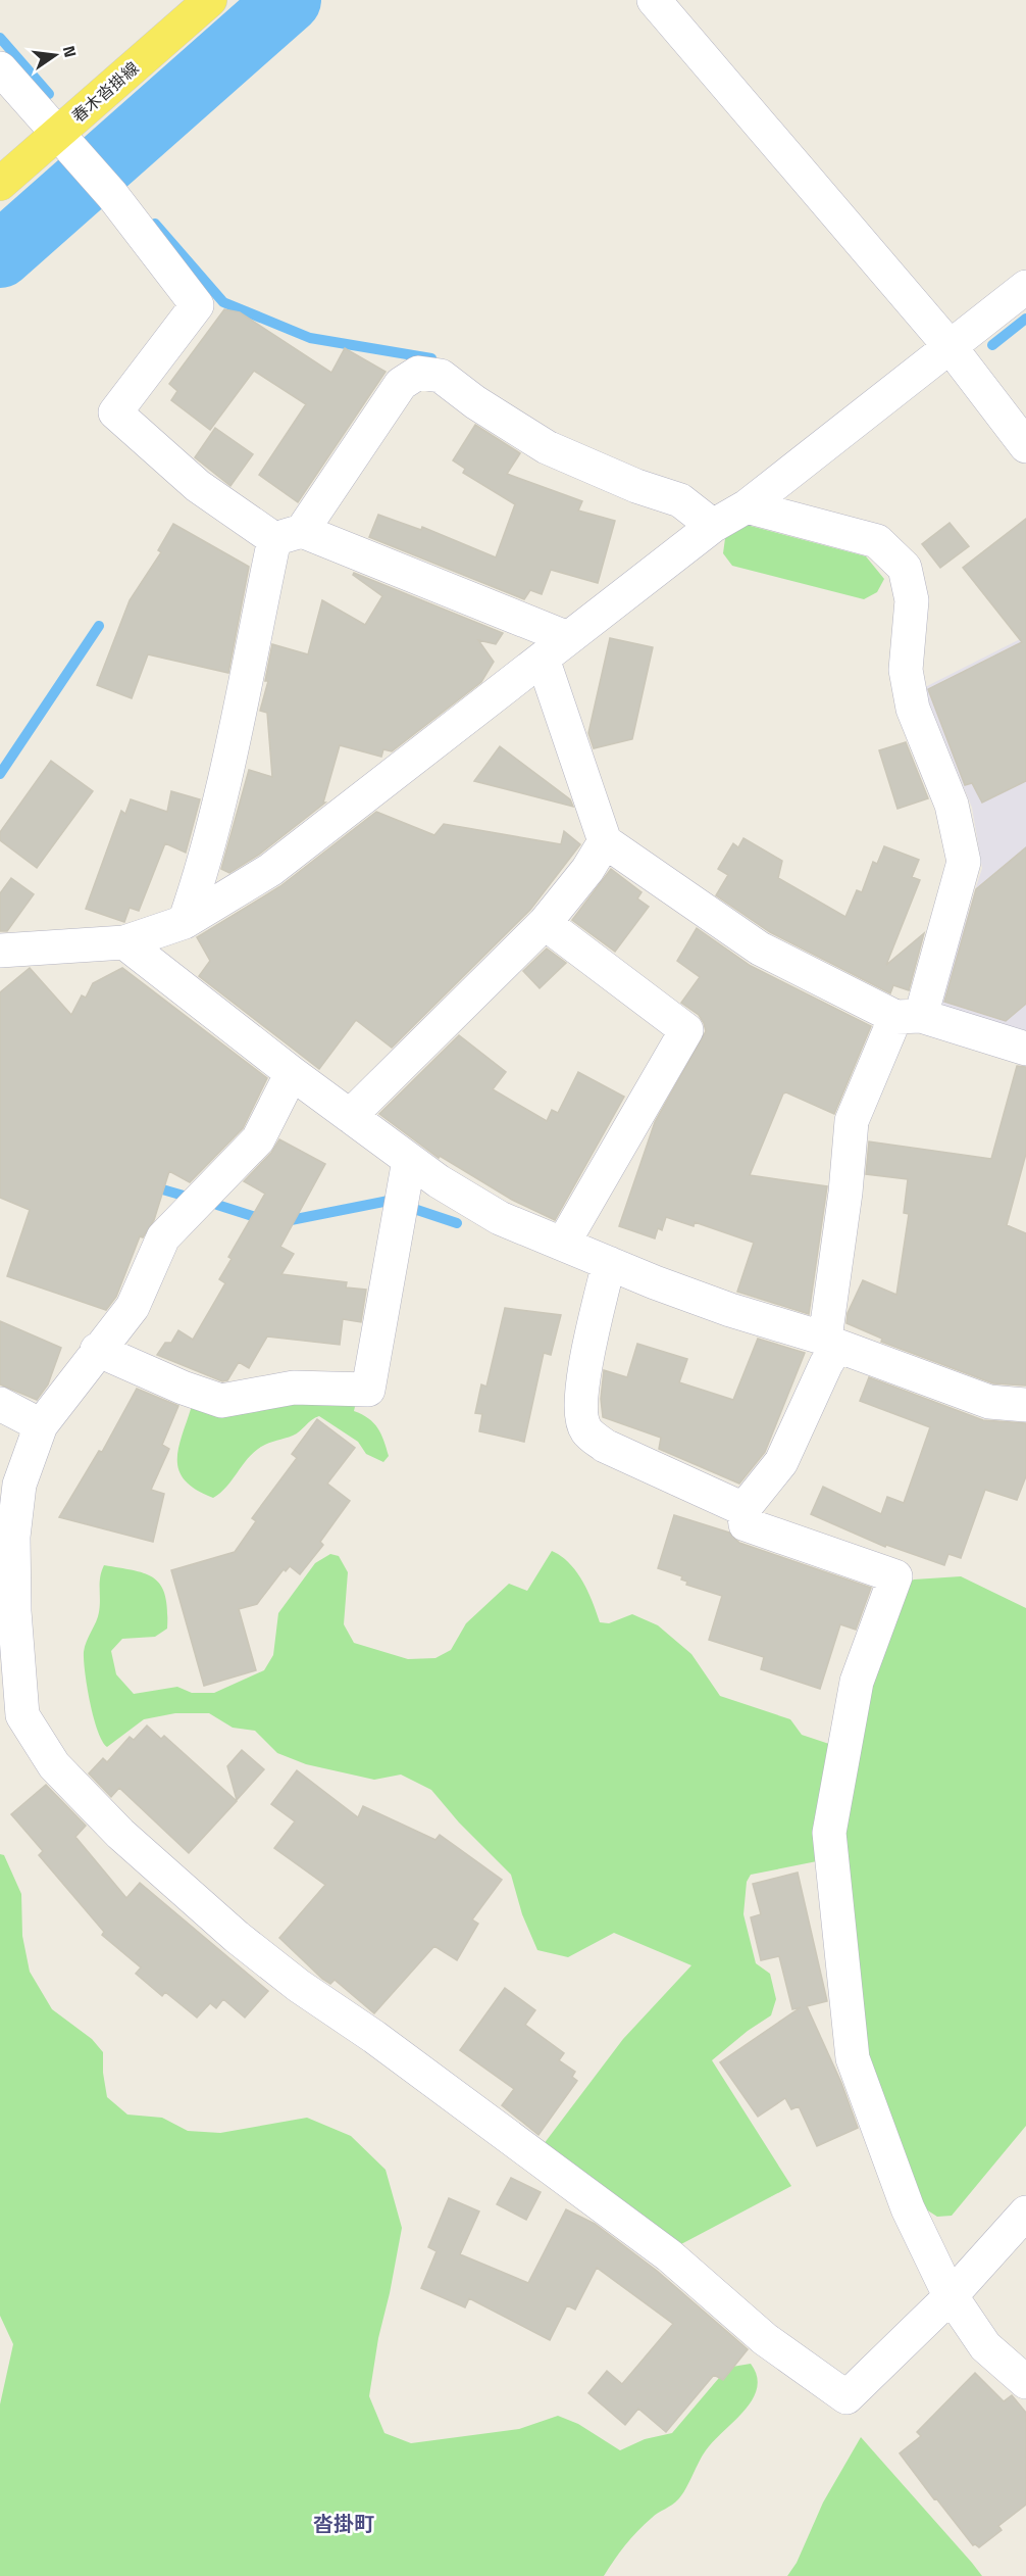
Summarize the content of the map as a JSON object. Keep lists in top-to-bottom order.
{
  "streets": {
    "main road": ["春木沓掛線"]
  },
  "districts": ["沓掛町"],
  "north": "right"
}
